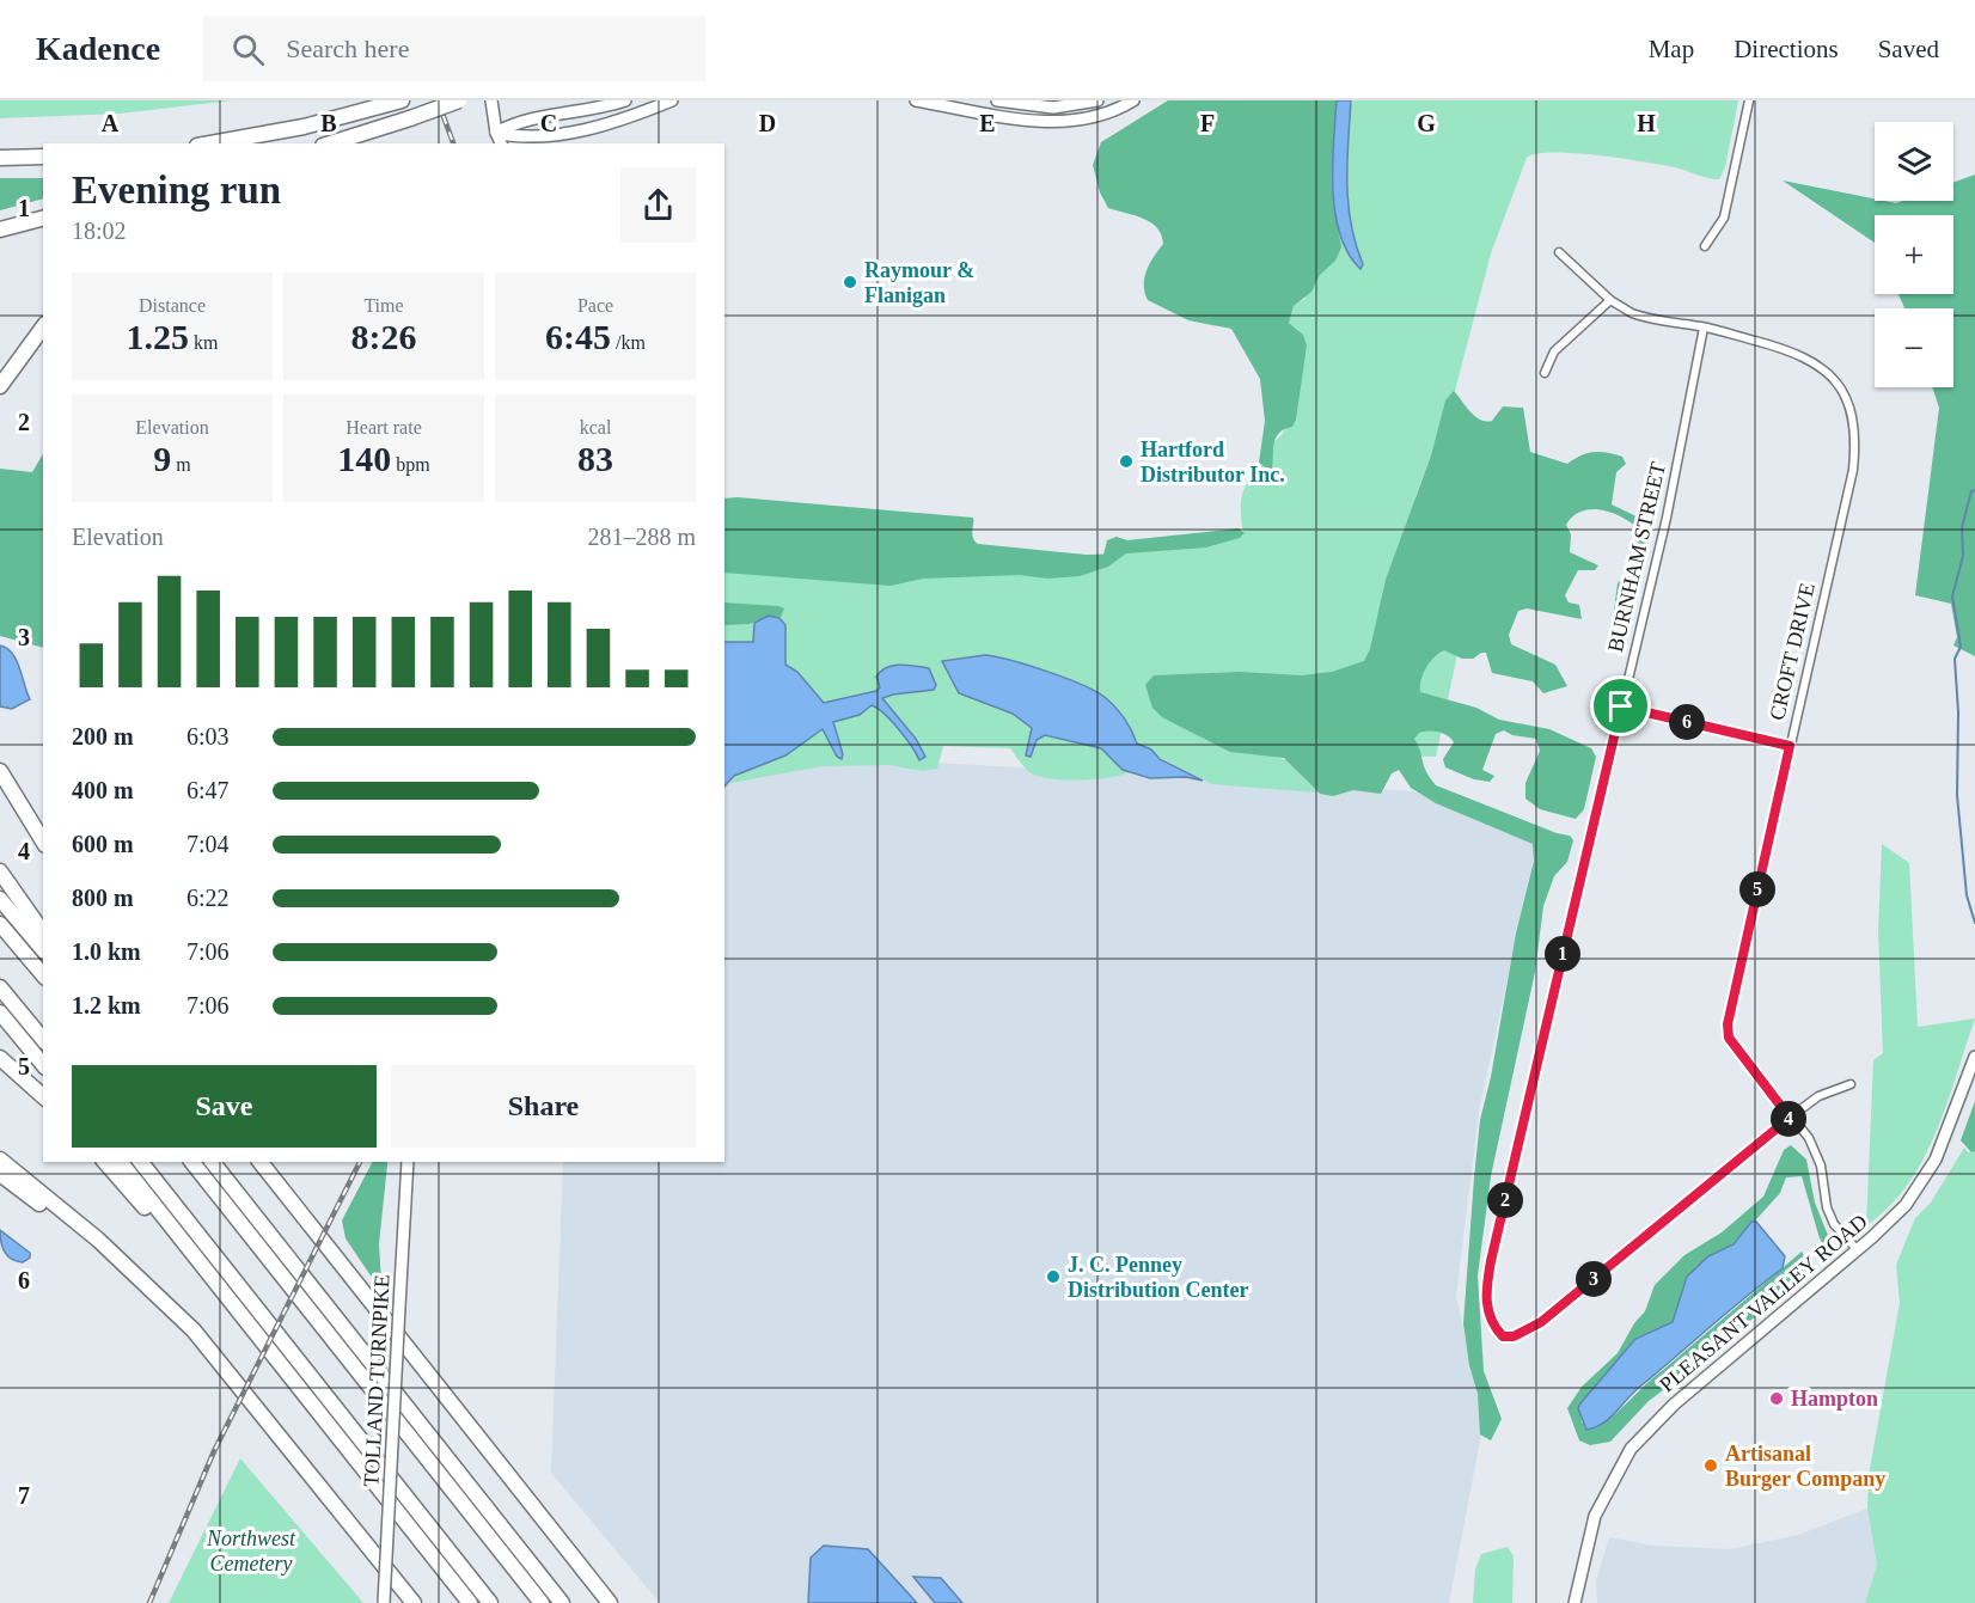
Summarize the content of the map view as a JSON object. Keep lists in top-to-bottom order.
{
  "streets": {
    "main road": ["PLEASANT VALLEY ROAD", "TOLLAND TURNPIKE"],
    "street": ["BURNHAM STREET", "CROFT DRIVE"]
  },
  "crossings": [
    ["BURNHAM STREET", "CROFT DRIVE"],
    ["CROFT DRIVE", "PLEASANT VALLEY ROAD"]
  ],
  "parks": ["Northwest Cemetery"],
  "places": [
    "Raymour & Flanigan",
    "Hartford Distributor Inc.",
    "J. C. Penney Distribution Center",
    "Hampton",
    "Artisanal Burger Company"
  ],
  "page": {
    "header": "Kadence",
    "search": "Search here",
    "nav": ["Map", "Directions", "Saved"],
    "map_buttons": ["+", "−"],
    "heading": ["Evening run", "18:02"],
    "stats": [
      ["Distance", "1.25 km"],
      ["Time", "8:26"],
      ["Pace", "6:45 /km"],
      ["Elevation", "9 m"],
      ["Heart rate", "140 bpm"],
      ["kcal", "83"]
    ],
    "chart": ["Elevation", "281–288 m"],
    "pins": [
      "6",
      "5",
      "1",
      "4",
      "2",
      "3"
    ],
    "list": [
      {
        "name": "200 m",
        "note": "6:03"
      },
      {
        "name": "400 m",
        "note": "6:47"
      },
      {
        "name": "600 m",
        "note": "7:04"
      },
      {
        "name": "800 m",
        "note": "6:22"
      },
      {
        "name": "1.0 km",
        "note": "7:06"
      },
      {
        "name": "1.2 km",
        "note": "7:06"
      }
    ],
    "buttons": ["Save", "Share"]
  },
  "grid": {
    "columns": [
      "A",
      "B",
      "C",
      "D",
      "E",
      "F",
      "G",
      "H"
    ],
    "rows": [
      "1",
      "2",
      "3",
      "4",
      "5",
      "6",
      "7"
    ]
  }
}
